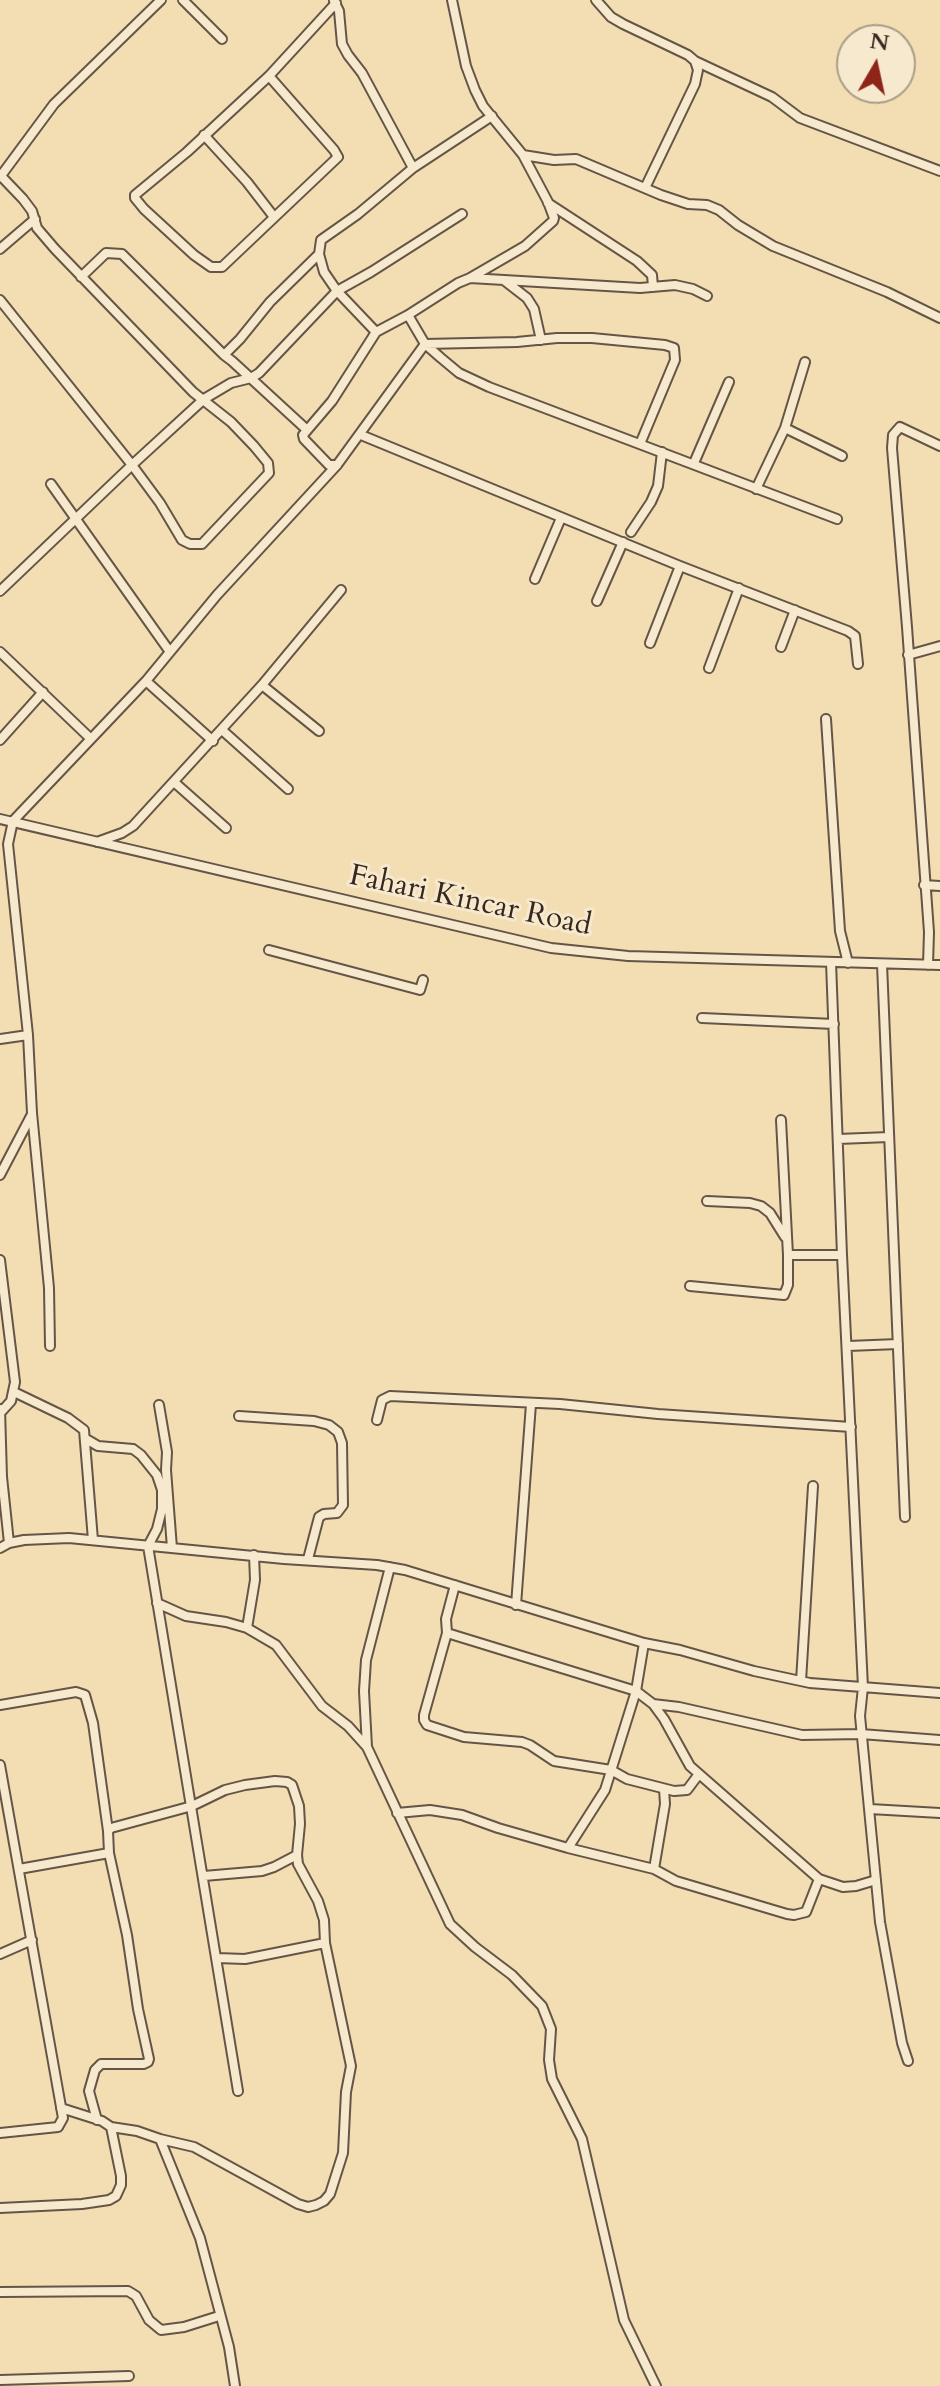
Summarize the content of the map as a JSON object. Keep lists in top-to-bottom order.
{
  "streets": {
    "street": ["Fahari Kincar Road"]
  },
  "north": "top"
}
